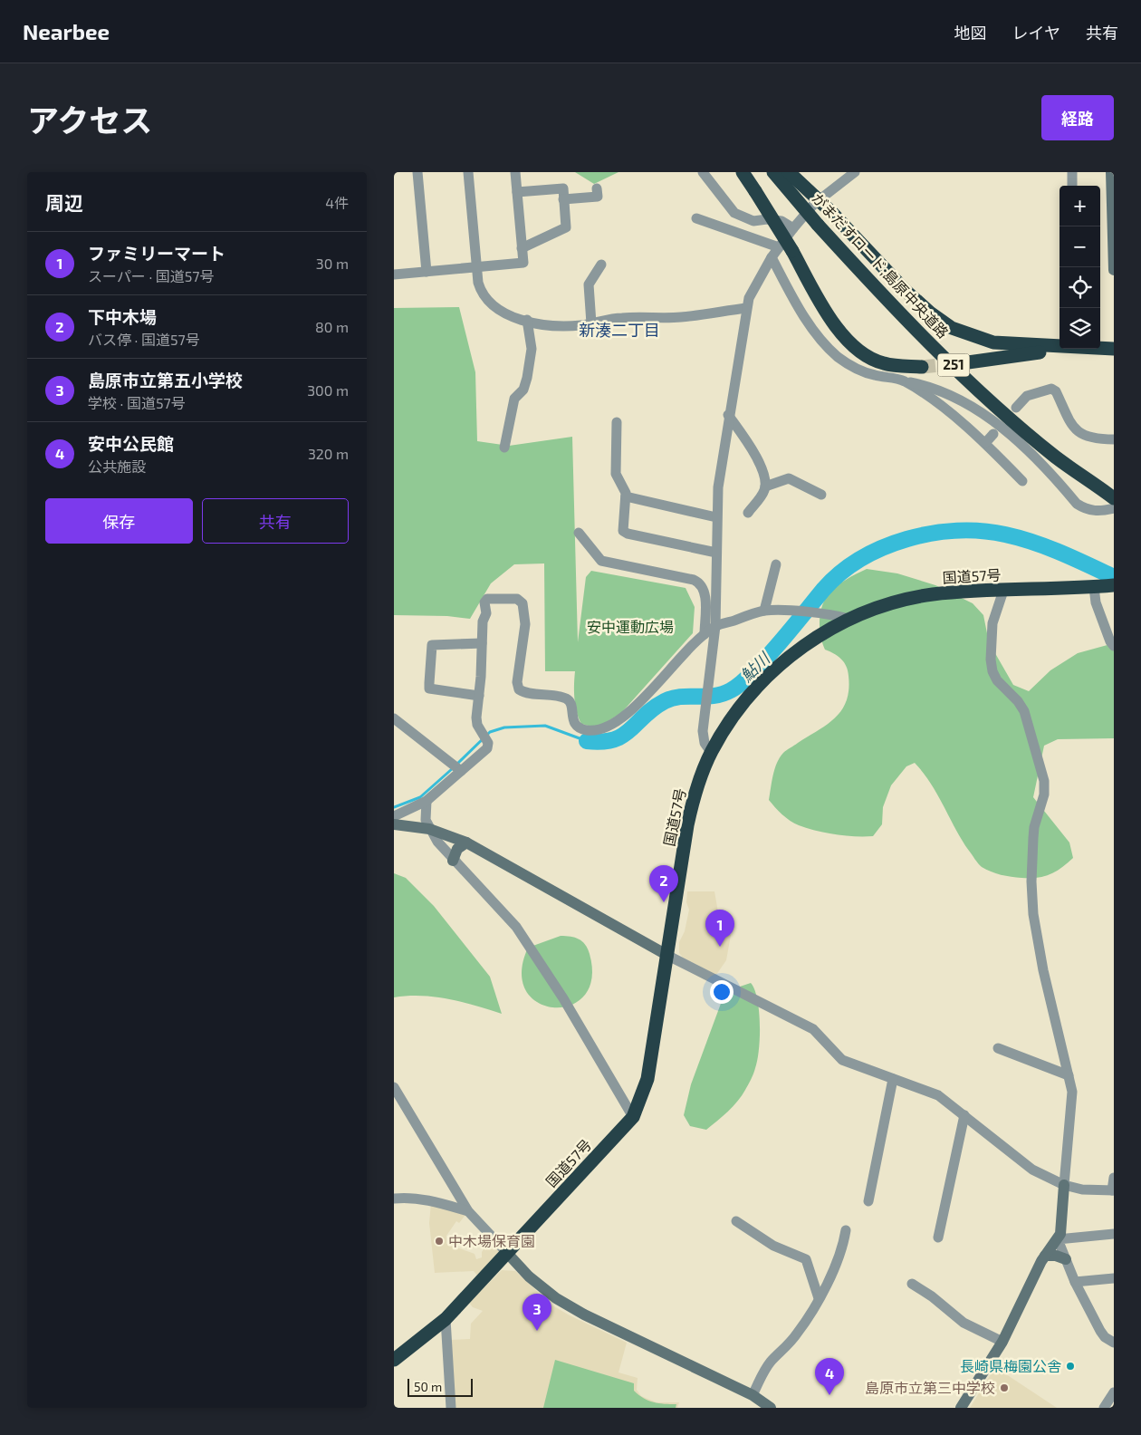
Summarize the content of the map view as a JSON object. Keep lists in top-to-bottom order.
{
  "streets": {
    "highway": ["がまだすロード;島原中央道路", "251", "国道57号"]
  },
  "districts": ["新湊二丁目"],
  "water": ["鮎川"],
  "parks": ["安中運動広場"],
  "places": ["中木場保育園", "長崎県梅園公舎", "島原市立第三中学校"],
  "scale_bar": "50 m",
  "page": {
    "header": "Nearbee",
    "nav": ["地図", "レイヤ", "共有"],
    "title": "アクセス",
    "buttons": [
      "経路",
      ["保存", "共有"]
    ],
    "heading": ["周辺", "4件"],
    "map_buttons": ["+", "−"],
    "list": [
      {
        "mark": "1",
        "name": "ファミリーマート",
        "note": "スーパー · 国道57号",
        "value": "30 m"
      },
      {
        "mark": "2",
        "name": "下中木場",
        "note": "バス停 · 国道57号",
        "value": "80 m"
      },
      {
        "mark": "3",
        "name": "島原市立第五小学校",
        "note": "学校 · 国道57号",
        "value": "300 m"
      },
      {
        "mark": "4",
        "name": "安中公民館",
        "note": "公共施設",
        "value": "320 m"
      }
    ],
    "pins": [
      "2",
      "1",
      "3",
      "4"
    ],
    "scale": "50 m"
  }
}
